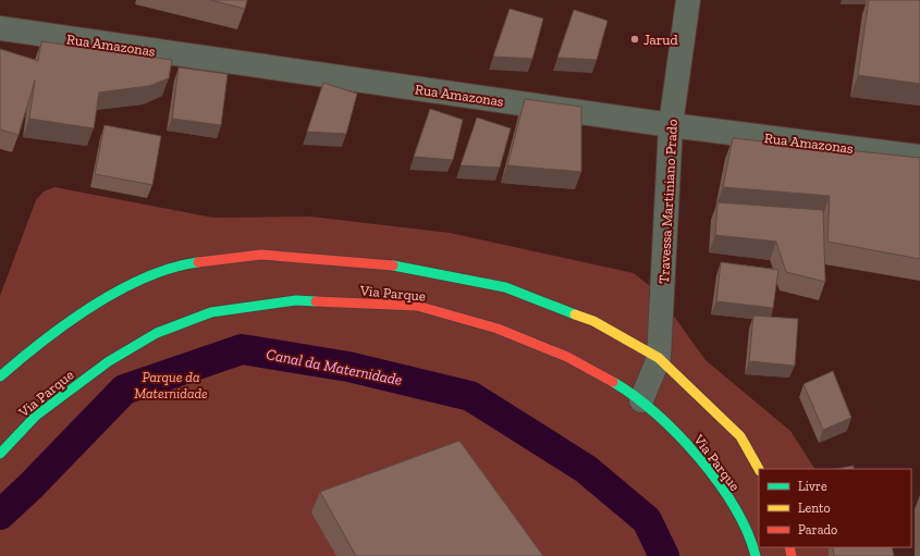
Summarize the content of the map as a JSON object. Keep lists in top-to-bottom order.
{
  "streets": {
    "street": ["Rua Amazonas", "Travessa Martiniano Prado", "Via Parque"]
  },
  "crossings": [
    ["Rua Amazonas", "Travessa Martiniano Prado"],
    ["Travessa Martiniano Prado", "Via Parque"]
  ],
  "water": ["Canal da Maternidade"],
  "parks": ["Parque da Maternidade"],
  "places": ["Jarud"],
  "legend": ["Livre", "Lento", "Parado"]
}
